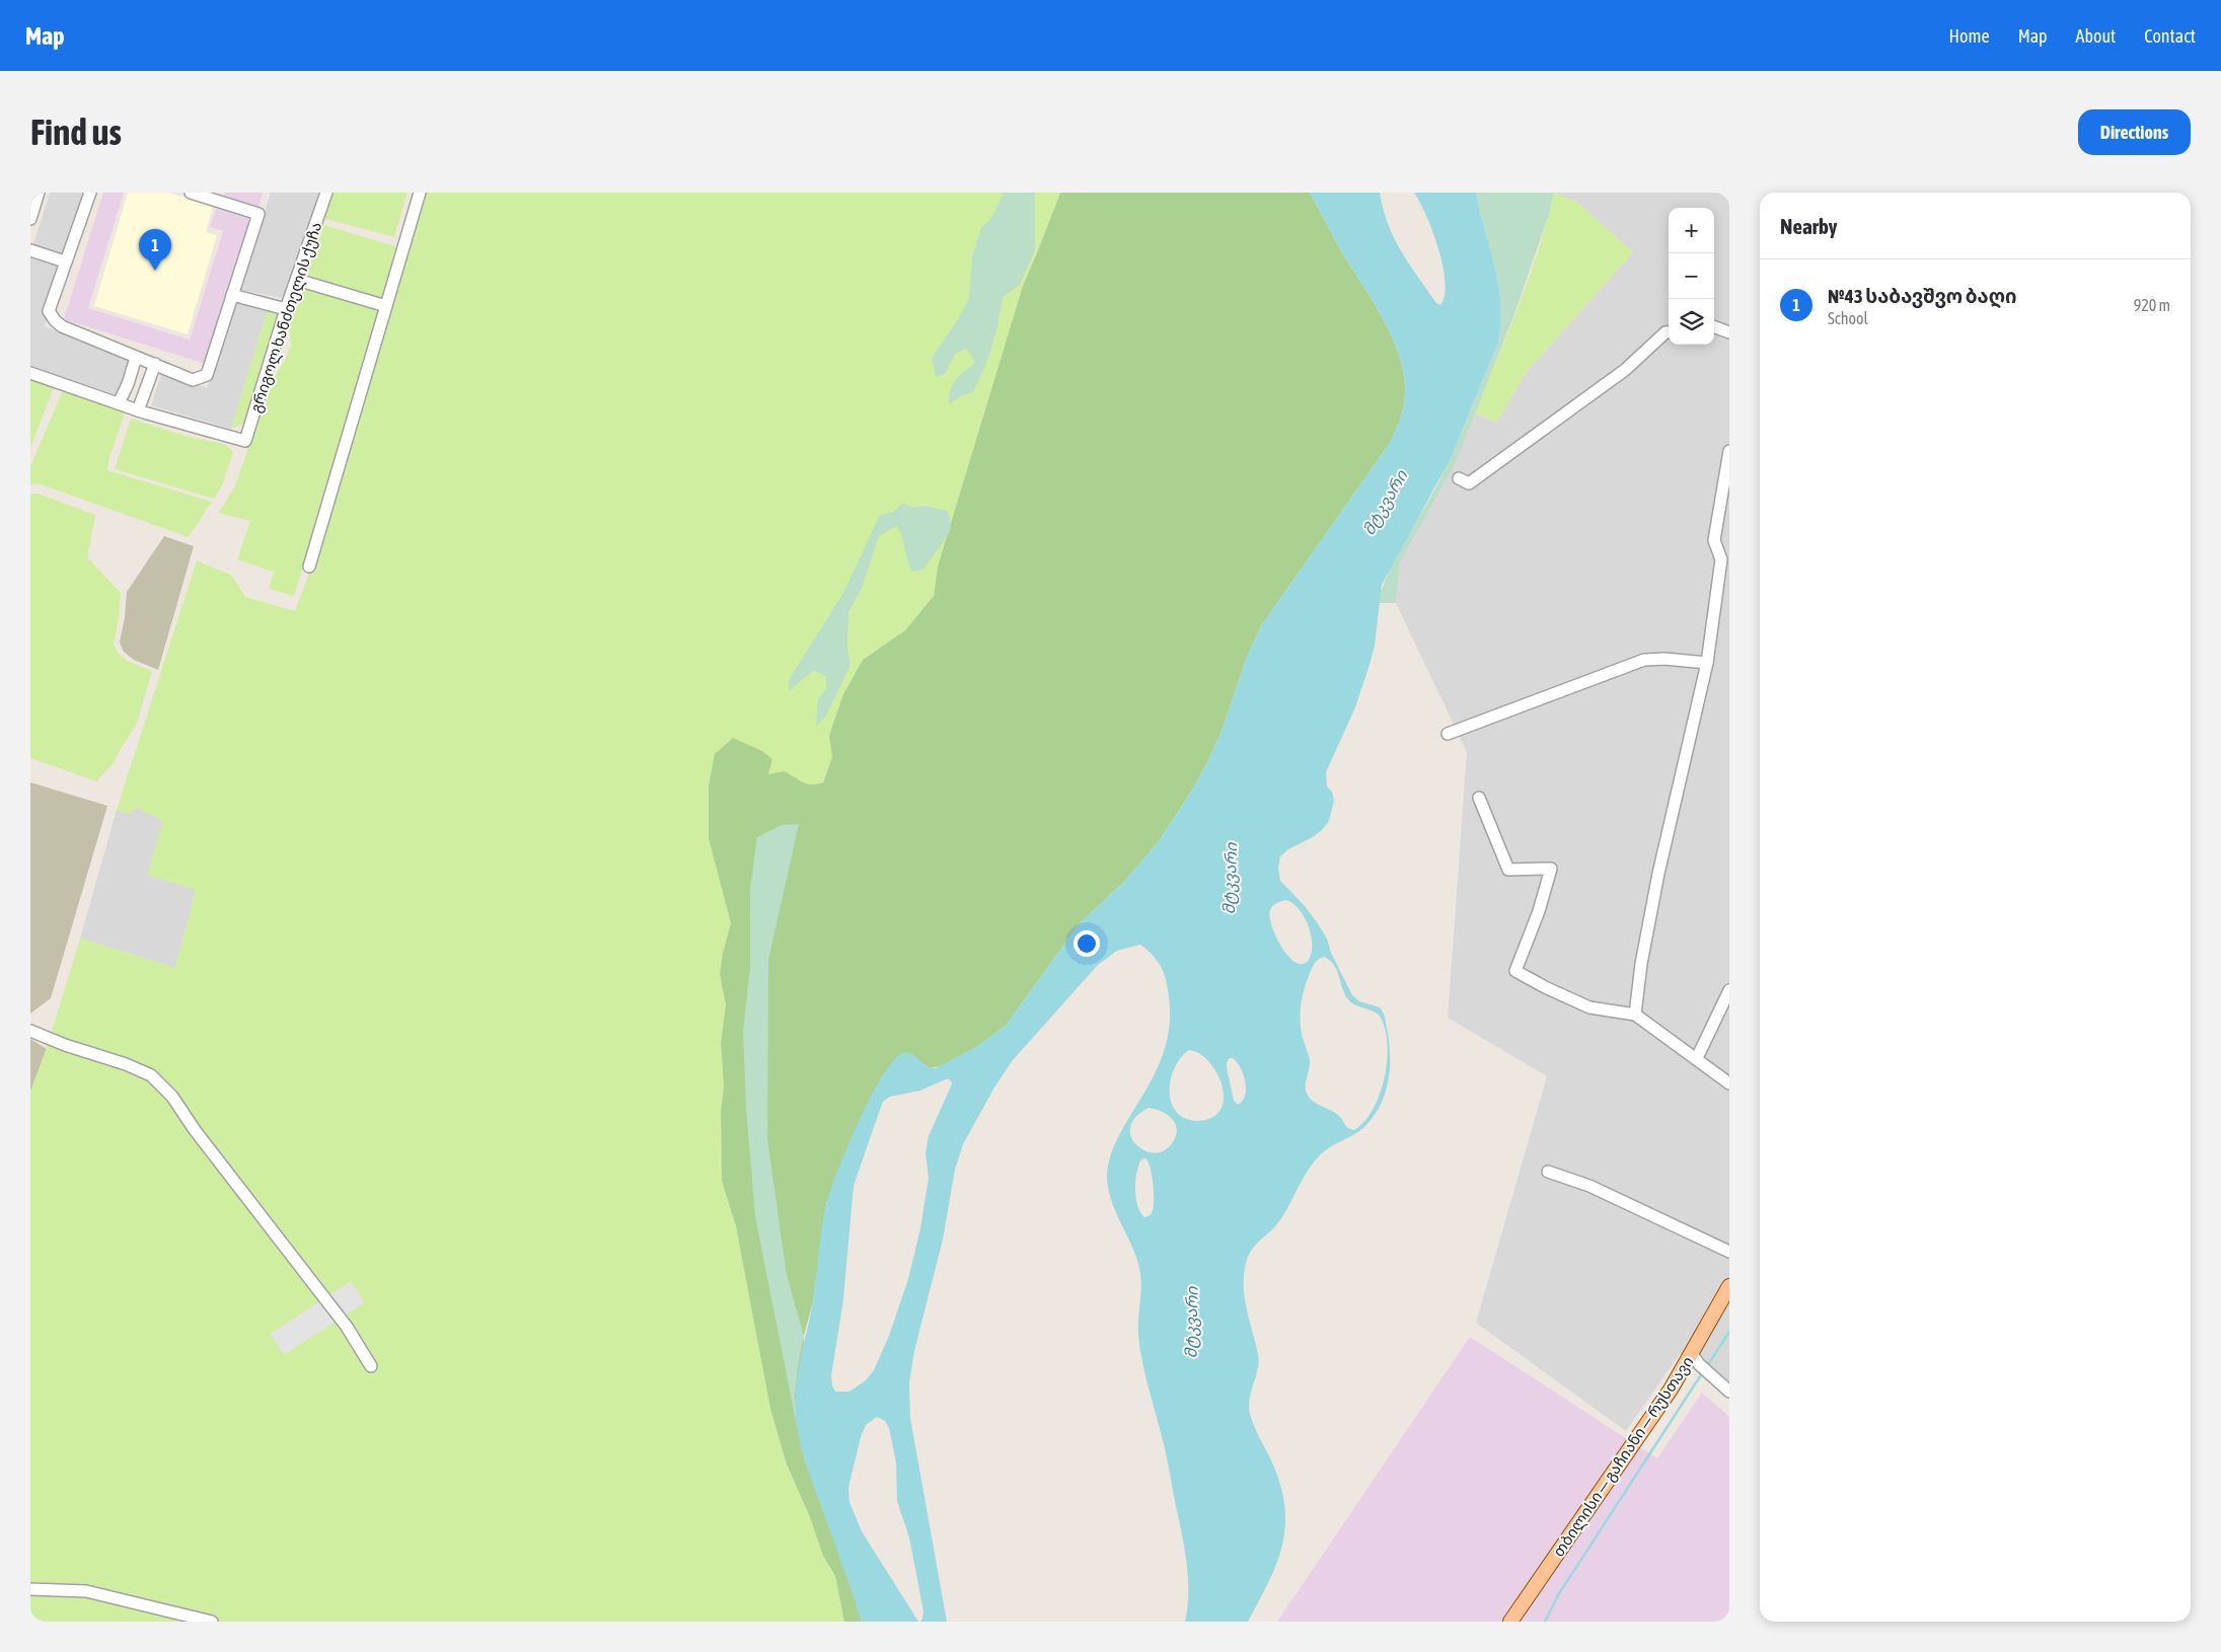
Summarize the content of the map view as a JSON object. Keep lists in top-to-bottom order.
{
  "streets": {
    "main road": ["თბილისი — გაჩიანი — რუსთავი"],
    "street": ["გრიგოლ ხანძთელის ქუჩა"]
  },
  "water": ["მტკვარი"],
  "page": {
    "header": "Map",
    "nav": [
      "Home",
      "Map",
      "About",
      "Contact"
    ],
    "buttons": "Directions",
    "title": "Find us",
    "heading": "Nearby",
    "map_buttons": ["+", "−"],
    "pins": "1",
    "list": [
      {
        "mark": "1",
        "name": "№43 საბავშვო ბაღი",
        "note": "School",
        "value": "920 m"
      }
    ]
  }
}
